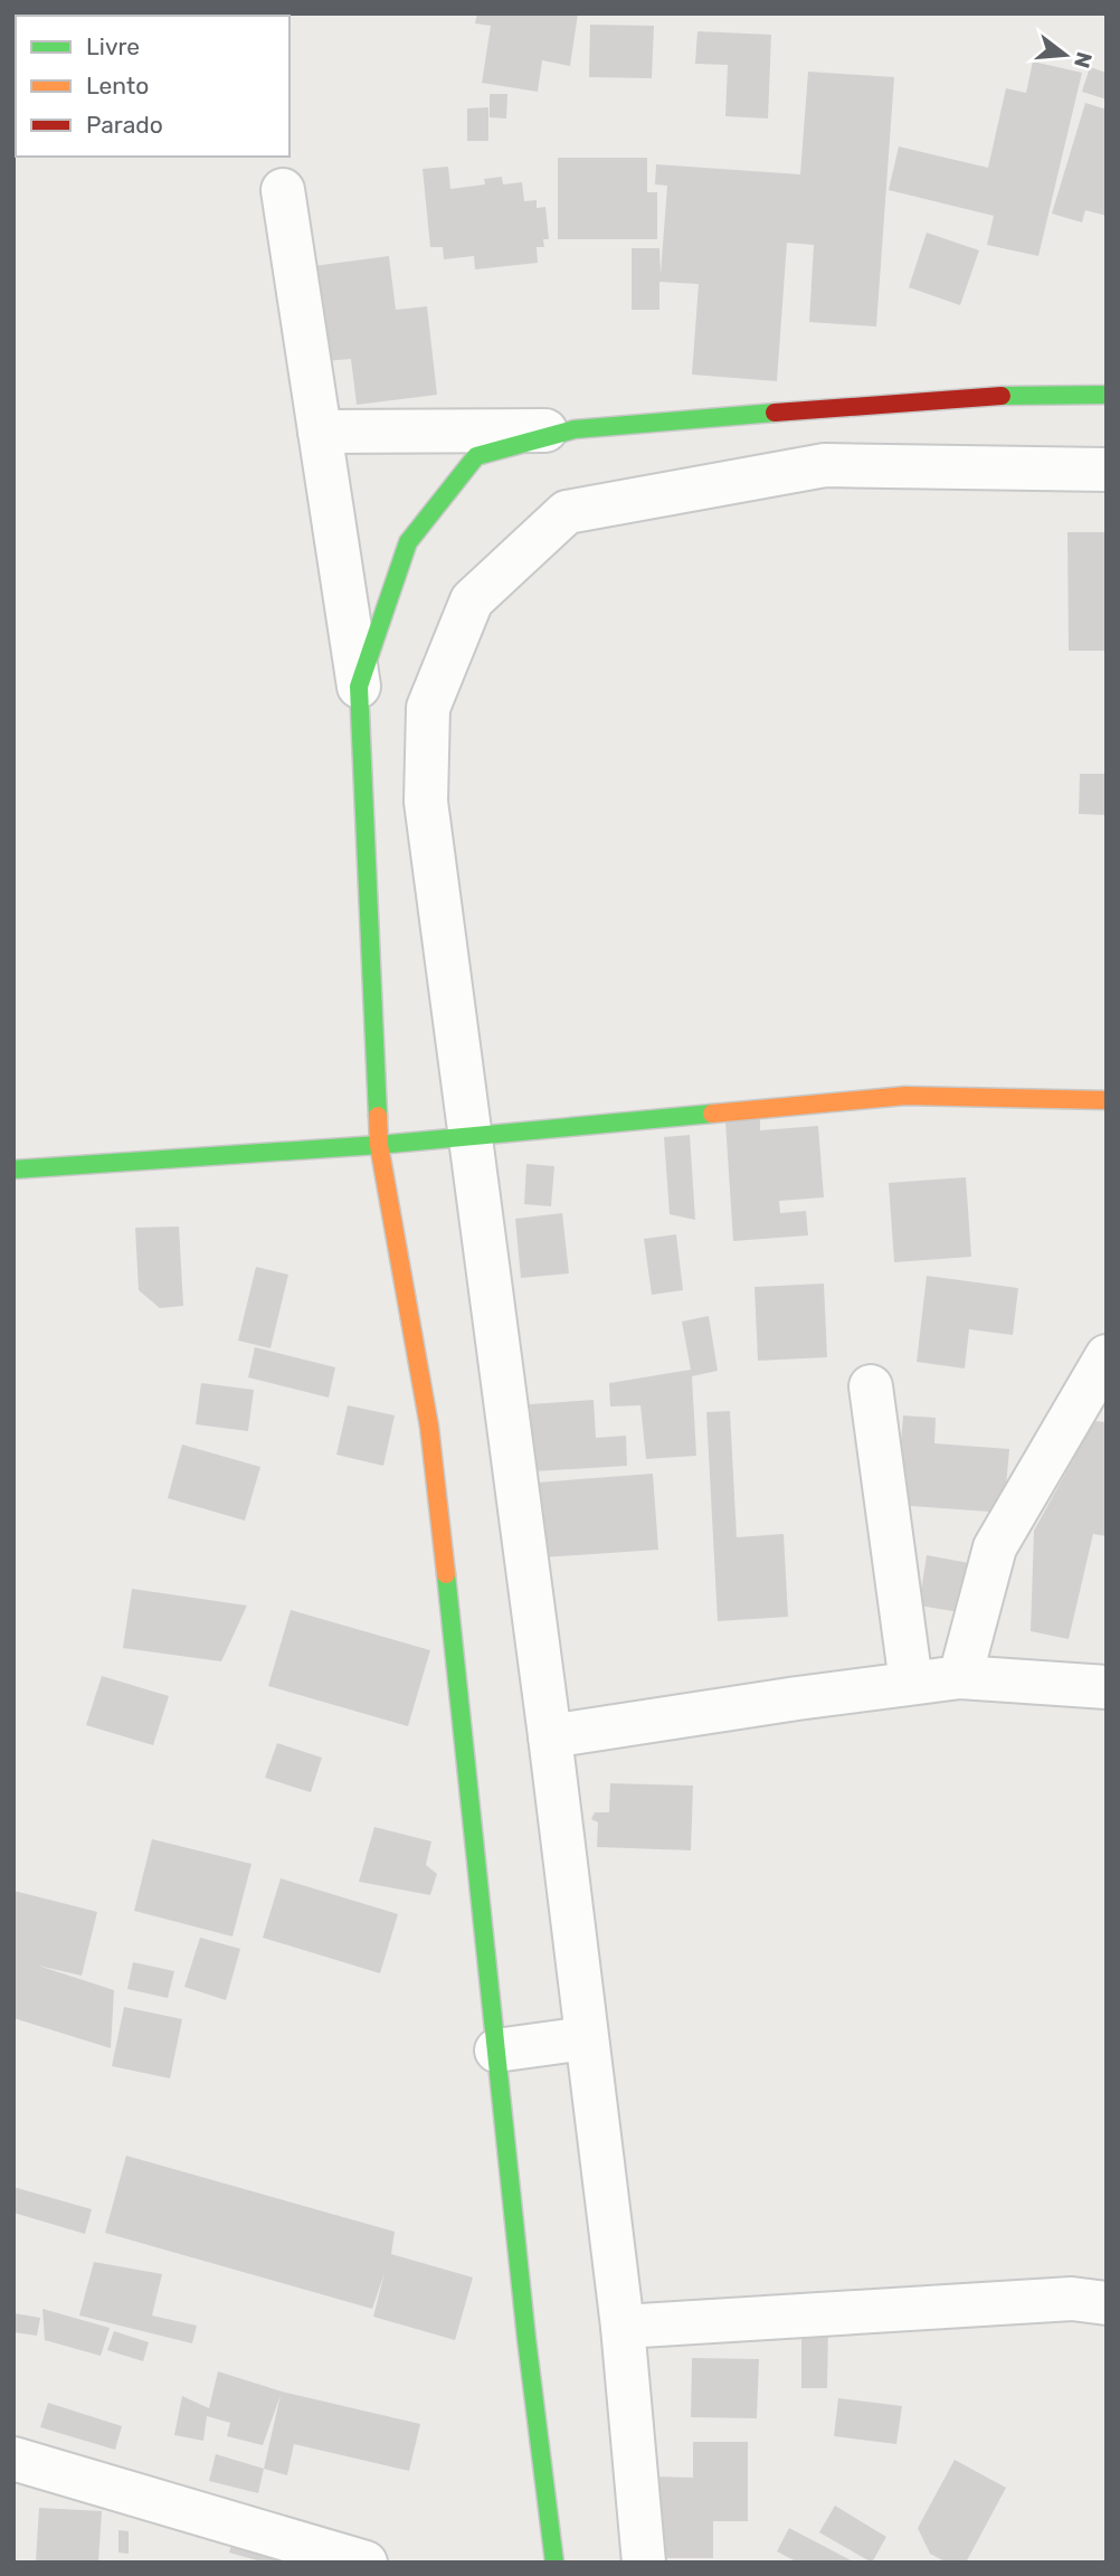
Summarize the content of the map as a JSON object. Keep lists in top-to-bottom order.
{
  "legend": ["Livre", "Lento", "Parado"],
  "north": "right"
}
